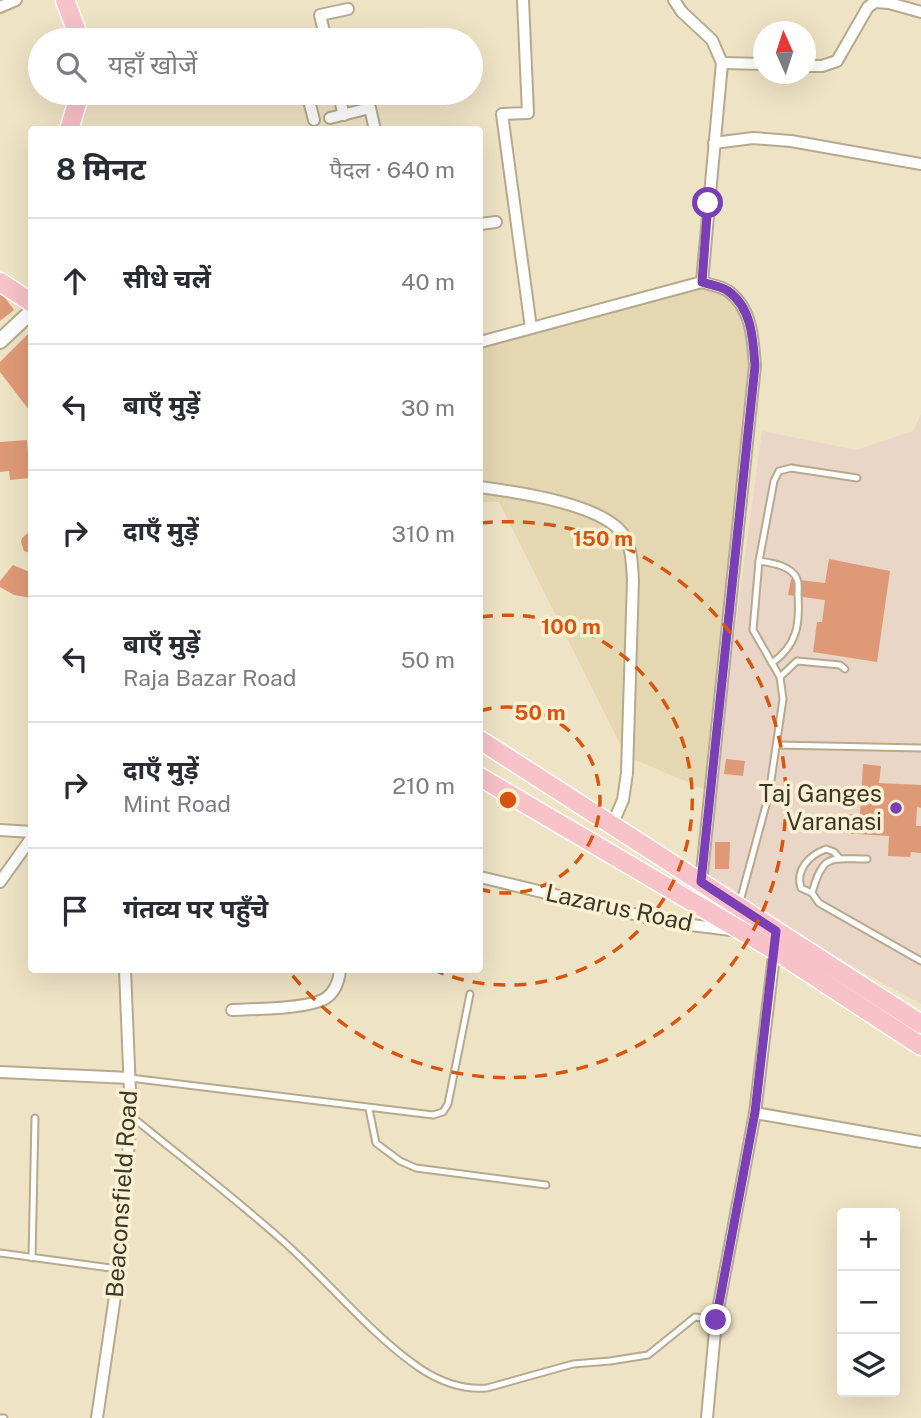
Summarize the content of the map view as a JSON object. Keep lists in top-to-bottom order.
{
  "streets": {
    "street": ["Lazarus Road", "Beaconsfield Road"]
  },
  "places": ["Taj Ganges Varanasi"],
  "north": "top",
  "page": {
    "search": "यहाँ खोजें",
    "heading": ["8 मिनट", "पैदल · 640 m"],
    "list": [
      ["सीधे चलें", "40 m"],
      ["बाएँ मुड़ें", "30 m"],
      ["दाएँ मुड़ें", "310 m"],
      ["बाएँ मुड़ें", "Raja Bazar Road", "50 m"],
      ["दाएँ मुड़ें", "Mint Road", "210 m"],
      "गंतव्य पर पहुँचे"
    ],
    "map_buttons": ["+", "−"]
  },
  "rings": ["150 m", "100 m", "50 m"]
}
